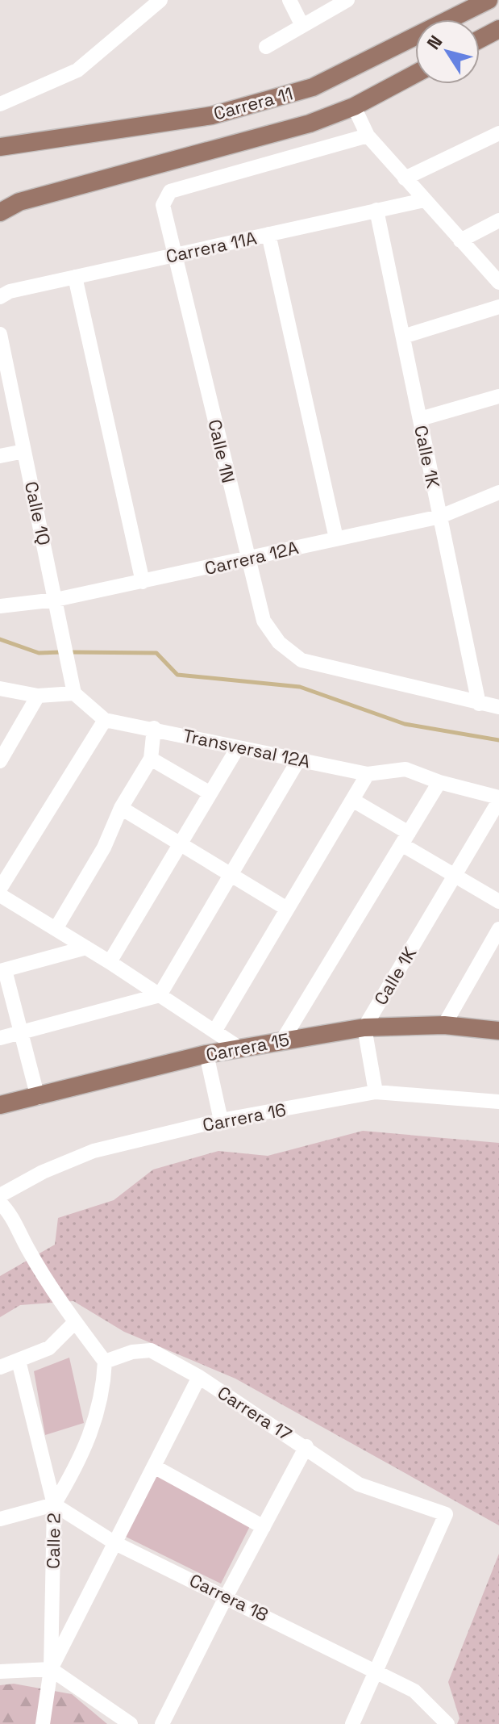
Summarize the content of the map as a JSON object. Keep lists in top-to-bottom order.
{
  "streets": {
    "main road": ["Carrera 11", "Carrera 15"],
    "street": [
      "Carrera 11A",
      "Calle 1N",
      "Calle 1K",
      "Calle 1Q",
      "Carrera 12A",
      "Transversal 12A",
      "Carrera 16",
      "Carrera 17",
      "Calle 2",
      "Carrera 18"
    ]
  },
  "crossings": [
    ["Carrera 11A", "Calle 1N"],
    ["Carrera 11A", "Calle 1K"],
    ["Calle 1N", "Calle 1K"],
    ["Calle 1N", "Carrera 12A"],
    ["Calle 1K", "Carrera 12A"],
    ["Calle 1K", "Transversal 12A"],
    ["Calle 1K", "Carrera 15"],
    ["Calle 1Q", "Carrera 12A"],
    ["Carrera 17", "Carrera 18"],
    ["Calle 2", "Carrera 18"]
  ],
  "north": "top left"
}
